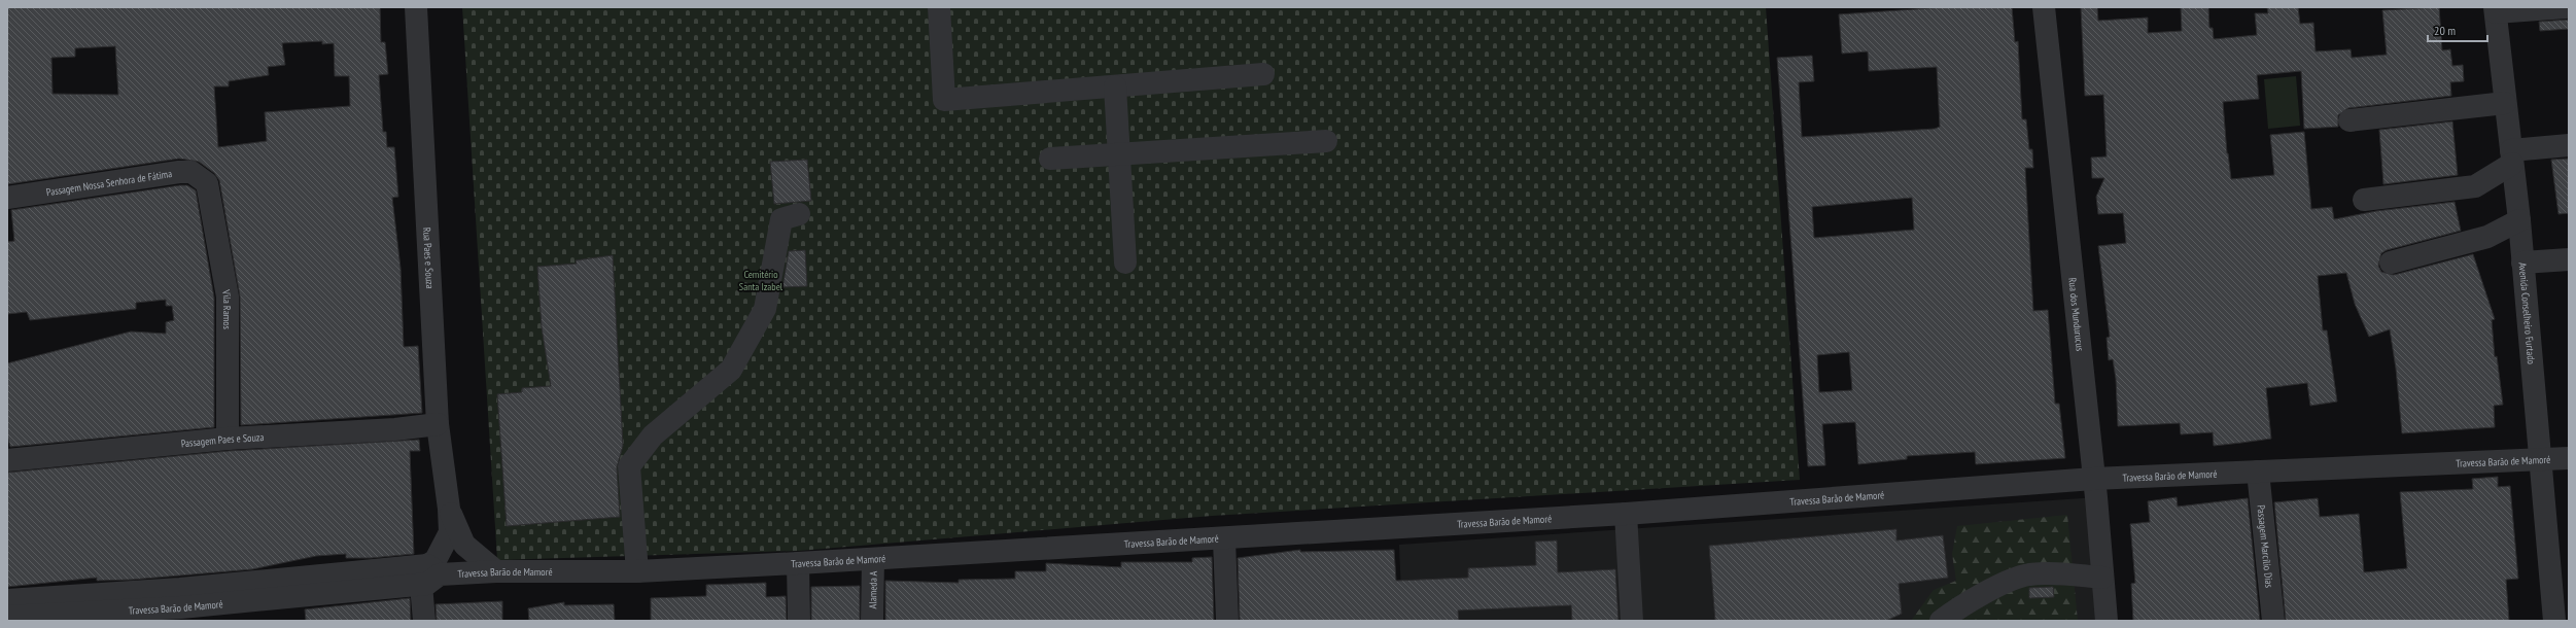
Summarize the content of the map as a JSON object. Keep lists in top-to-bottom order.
{
  "streets": {
    "street": [
      "Passagem Nossa Senhora de Fátima",
      "Rua Paes e Souza",
      "Vila Ramos",
      "Rua dos Mundurucus",
      "Avenida Conselheiro Furtado",
      "Passagem Paes e Souza",
      "Travessa Barão de Mamoré",
      "Passagem Marcílio Dias",
      "Alameda A"
    ]
  },
  "crossings": [
    ["Passagem Nossa Senhora de Fátima", "Vila Ramos"],
    ["Rua Paes e Souza", "Passagem Paes e Souza"],
    ["Rua Paes e Souza", "Travessa Barão de Mamoré"],
    ["Vila Ramos", "Passagem Paes e Souza"],
    ["Rua dos Mundurucus", "Travessa Barão de Mamoré"],
    ["Avenida Conselheiro Furtado", "Travessa Barão de Mamoré"],
    ["Travessa Barão de Mamoré", "Passagem Marcílio Dias"],
    ["Travessa Barão de Mamoré", "Alameda A"]
  ],
  "parks": ["Cemitério Santa Izabel"],
  "scale_bar": "20 m"
}
